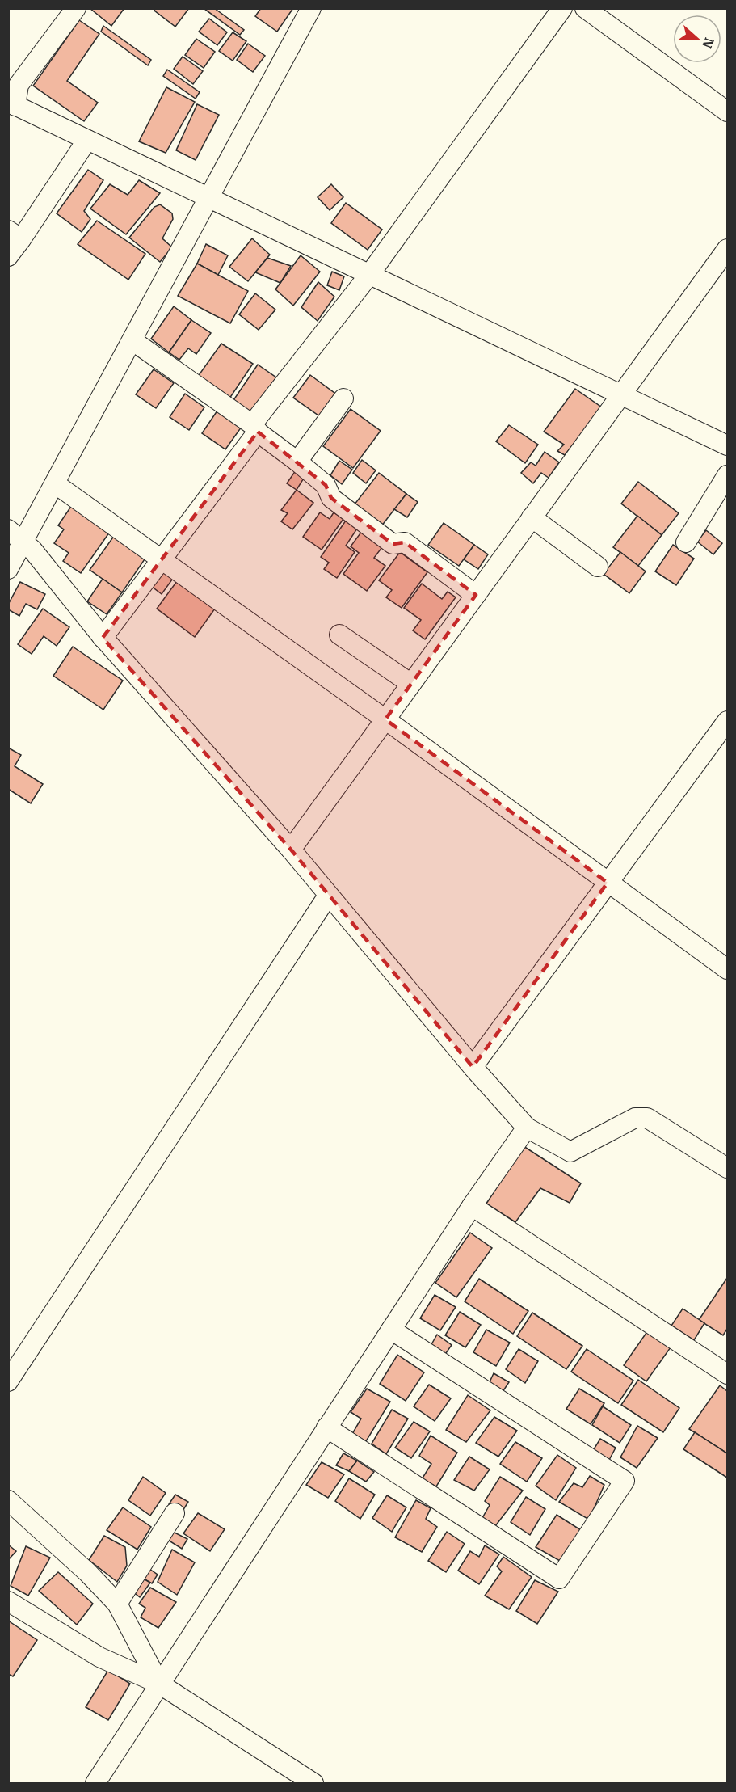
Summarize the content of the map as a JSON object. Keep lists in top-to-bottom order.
{
  "north": "right"
}
